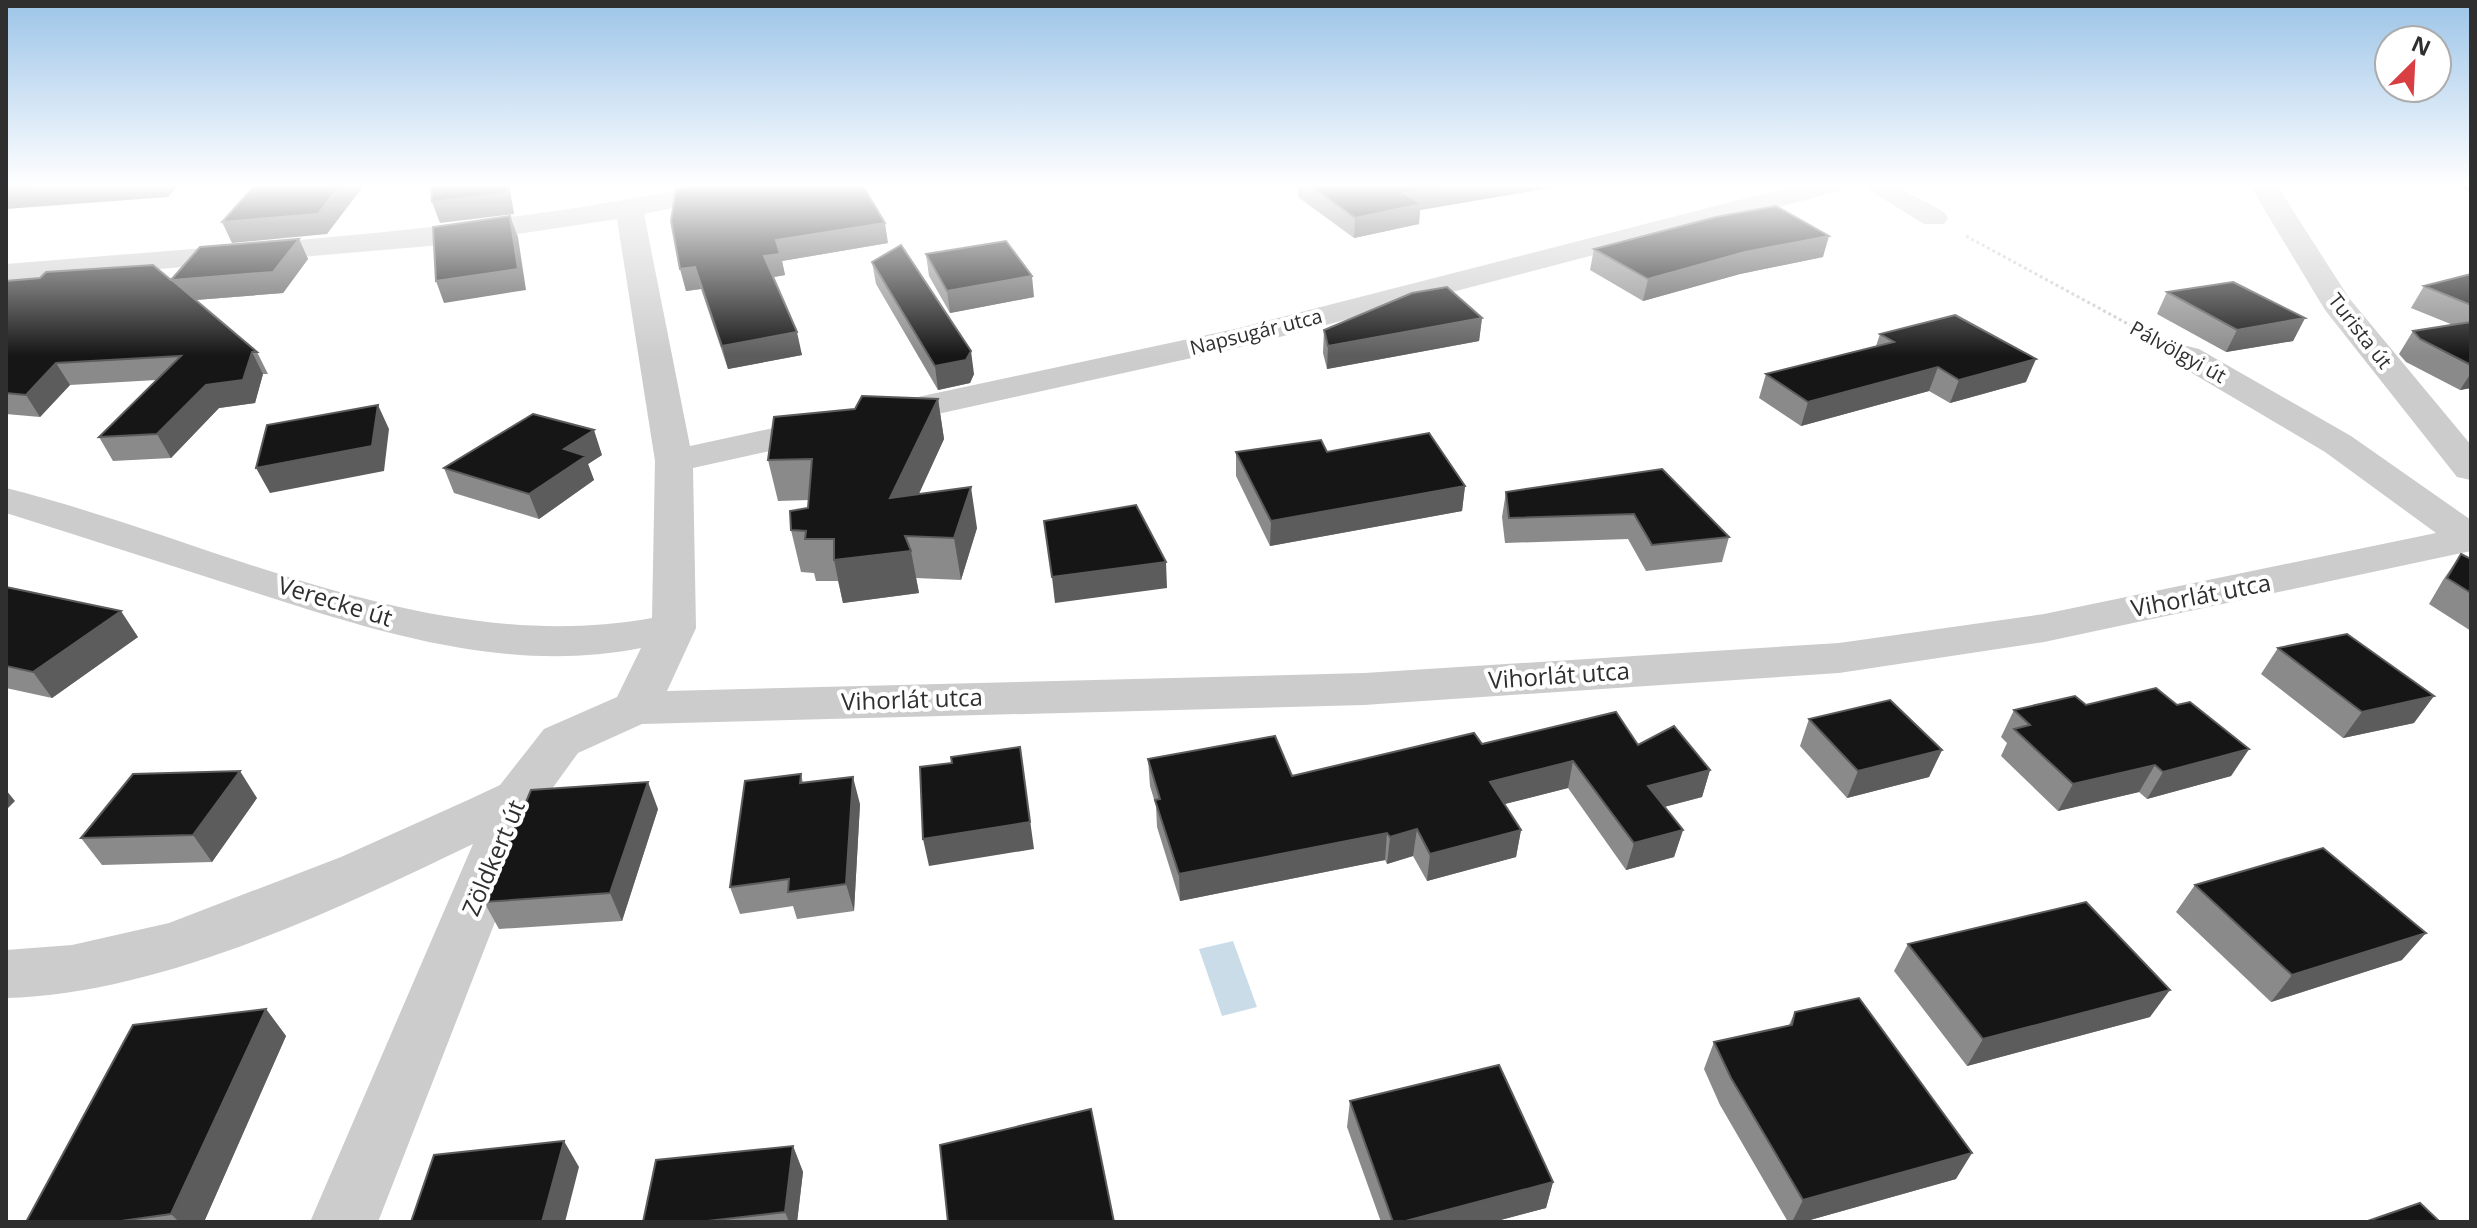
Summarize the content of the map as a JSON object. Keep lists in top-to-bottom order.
{
  "streets": {
    "street": [
      "Turista út",
      "Napsugár utca",
      "Pálvölgyi út",
      "Vihorlát utca",
      "Verecke út",
      "Zöldkert út"
    ]
  },
  "crossings": [
    ["Pálvölgyi út", "Vihorlát utca"],
    ["Vihorlát utca", "Zöldkert út"]
  ],
  "north": "top right"
}
